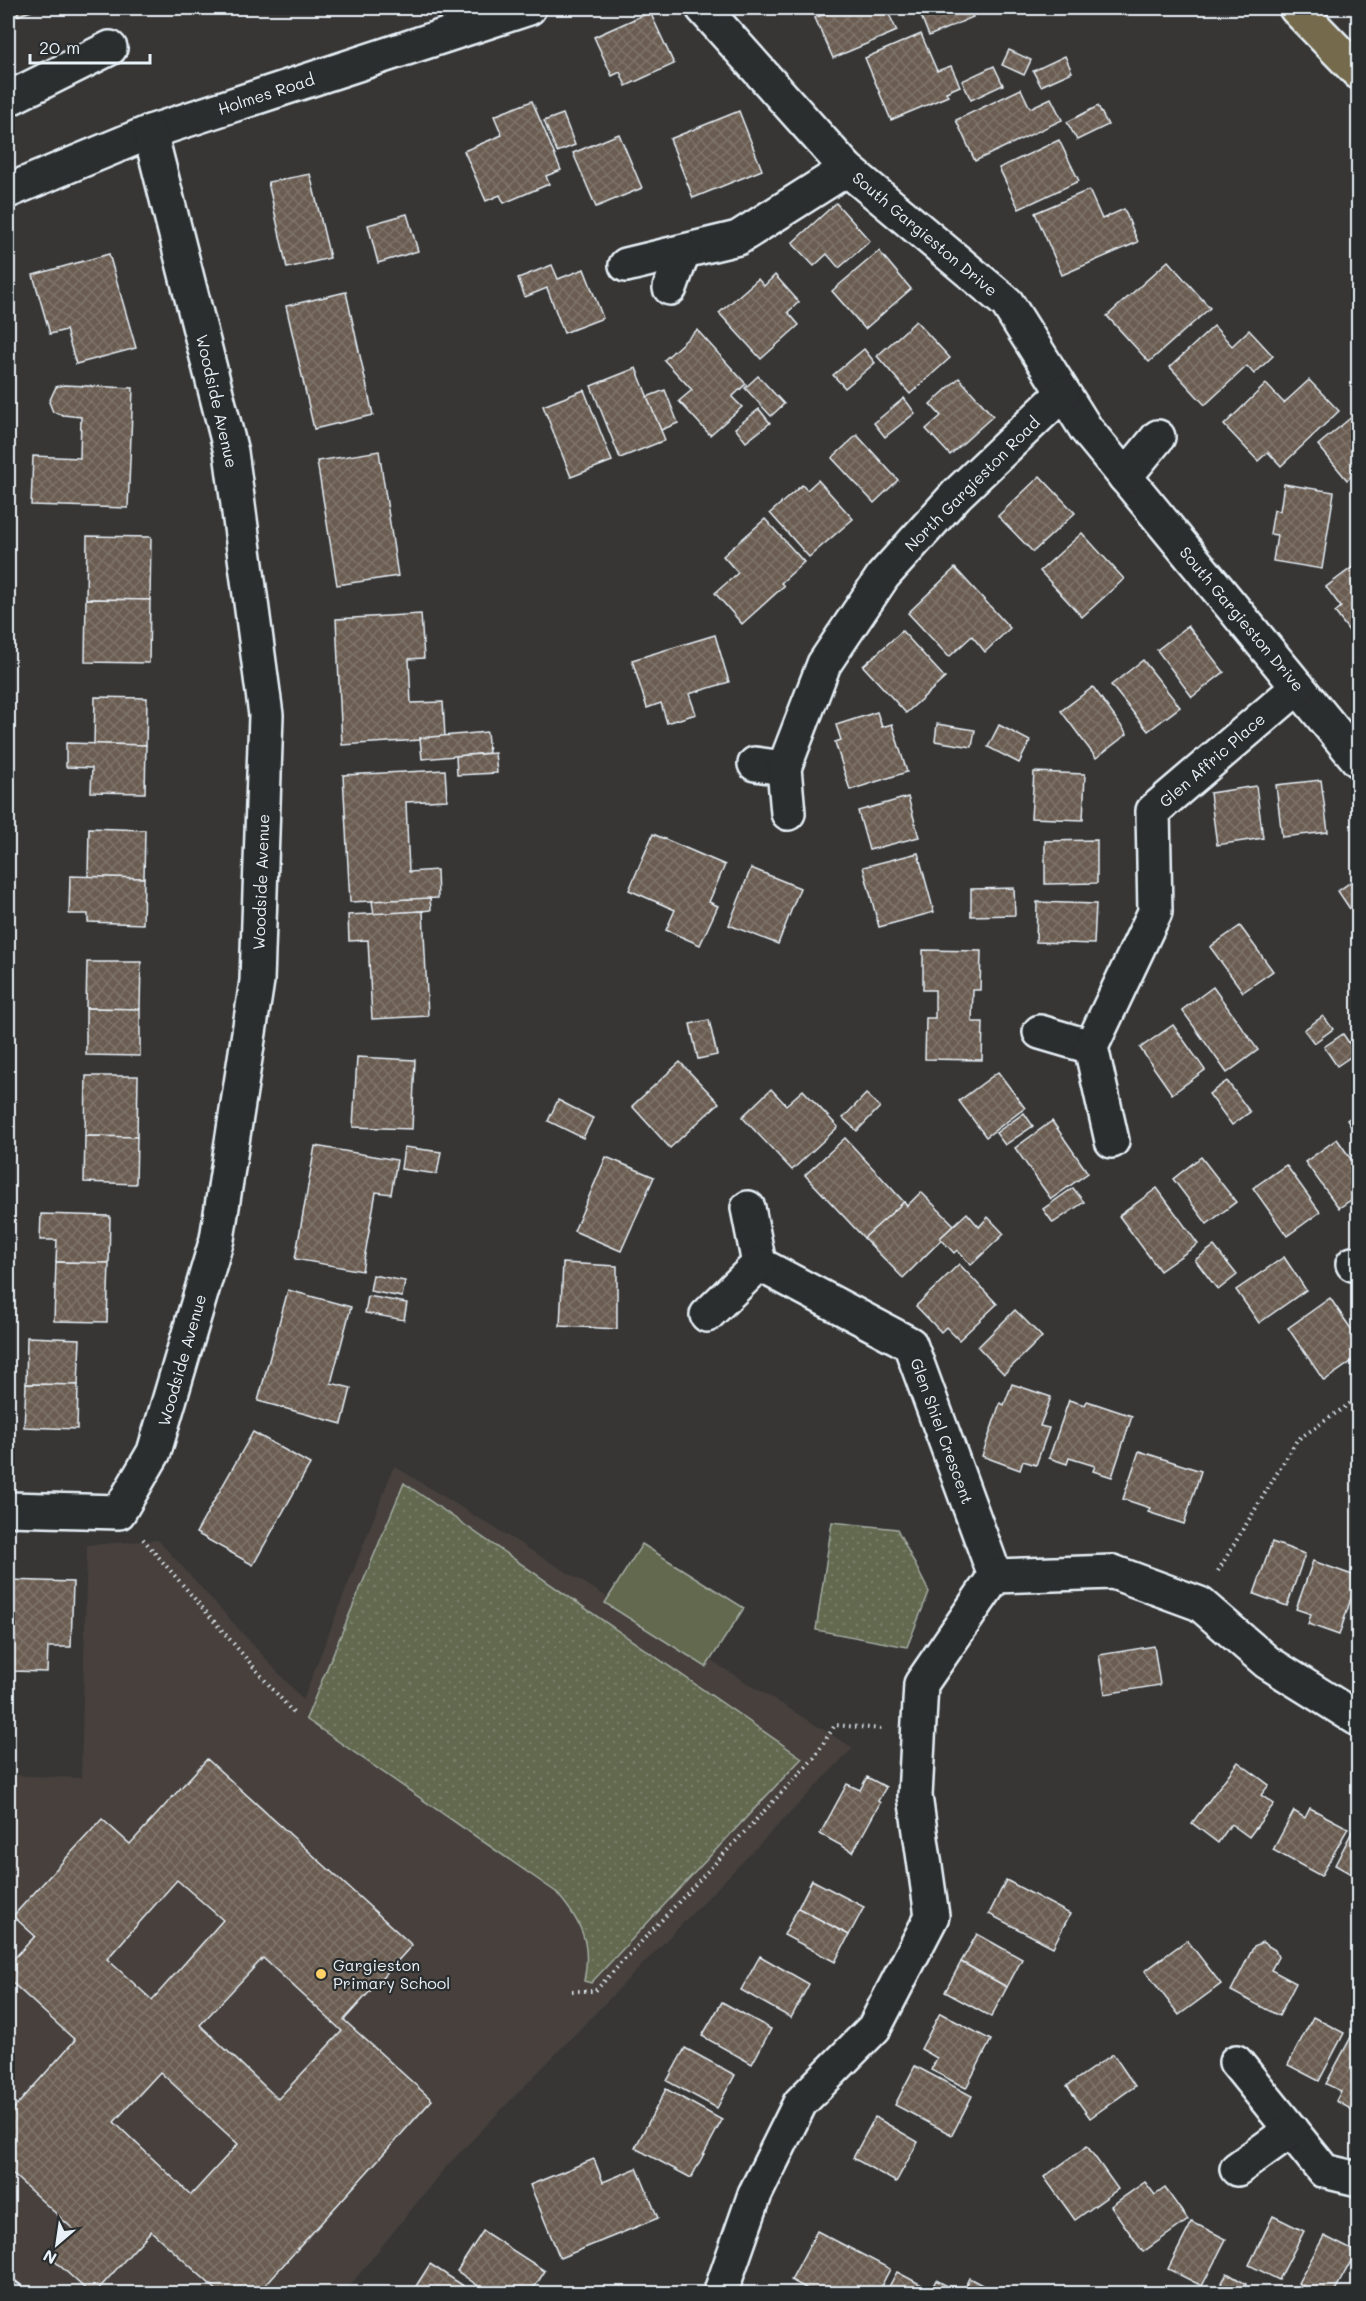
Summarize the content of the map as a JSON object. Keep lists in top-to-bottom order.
{
  "streets": {
    "street": [
      "Holmes Road",
      "South Gargieston Drive",
      "Woodside Avenue",
      "North Gargieston Road",
      "Glen Affric Place",
      "Glen Shiel Crescent"
    ]
  },
  "crossings": [
    ["Holmes Road", "Woodside Avenue"],
    ["South Gargieston Drive", "North Gargieston Road"],
    ["South Gargieston Drive", "Glen Affric Place"]
  ],
  "places": ["Gargieston Primary School"],
  "scale_bar": "20 m",
  "north": "bottom left"
}
